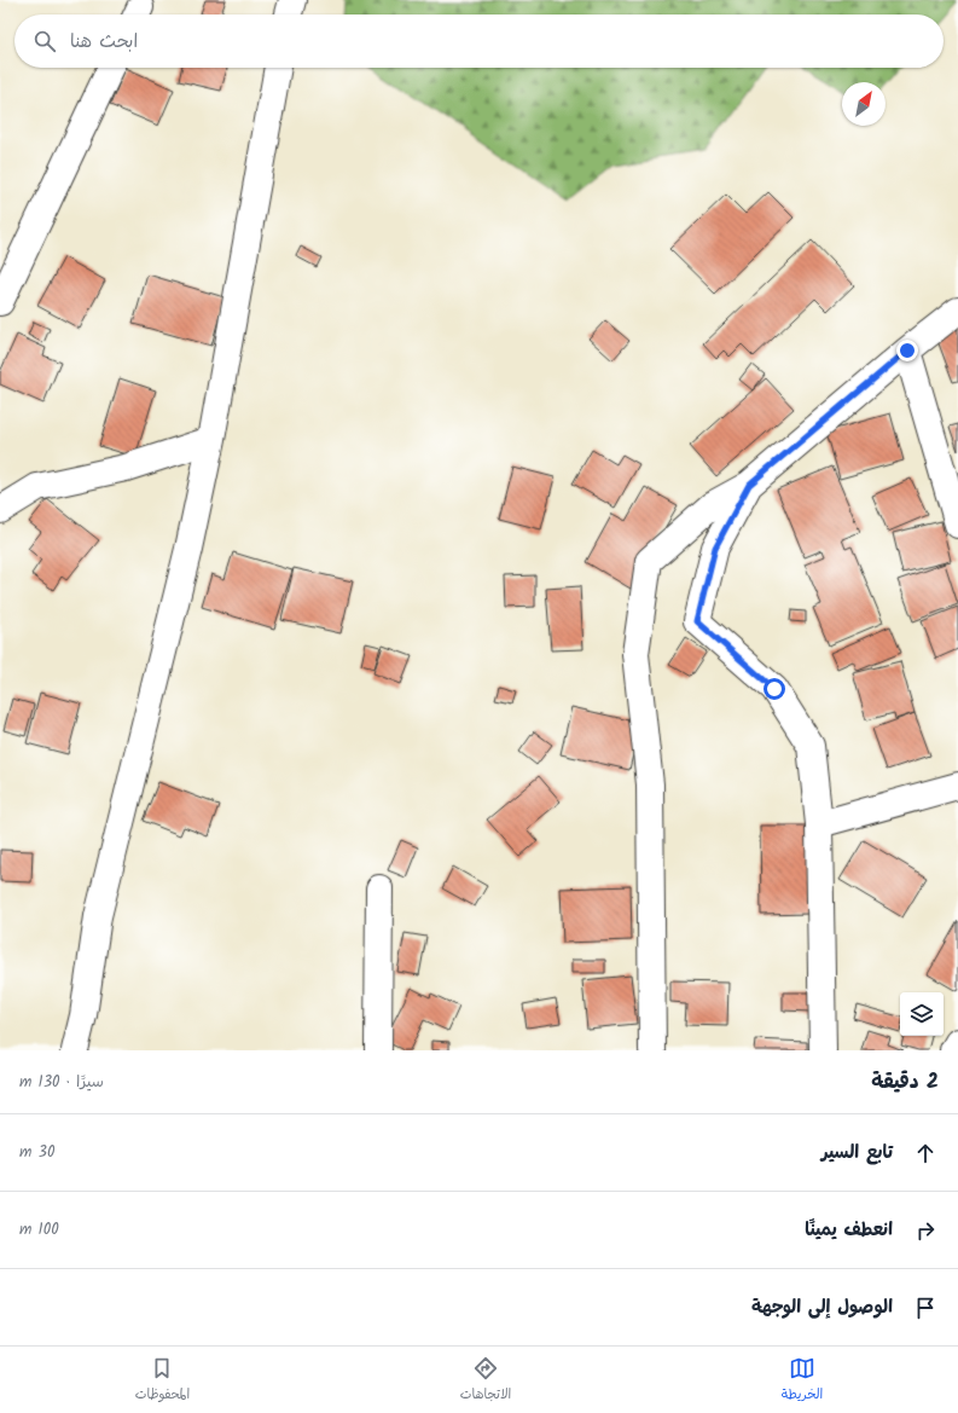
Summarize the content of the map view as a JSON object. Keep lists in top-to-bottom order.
{
  "north": "top right",
  "page": {
    "search": "ابحث هنا",
    "heading": ["2 دقيقة", "سيرًا · 130 m"],
    "list": [
      ["تابع السير", "30 m"],
      ["انعطف يمينًا", "100 m"],
      "الوصول إلى الوجهة"
    ],
    "nav": ["الخريطة", "الاتجاهات", "المحفوظات"]
  }
}
